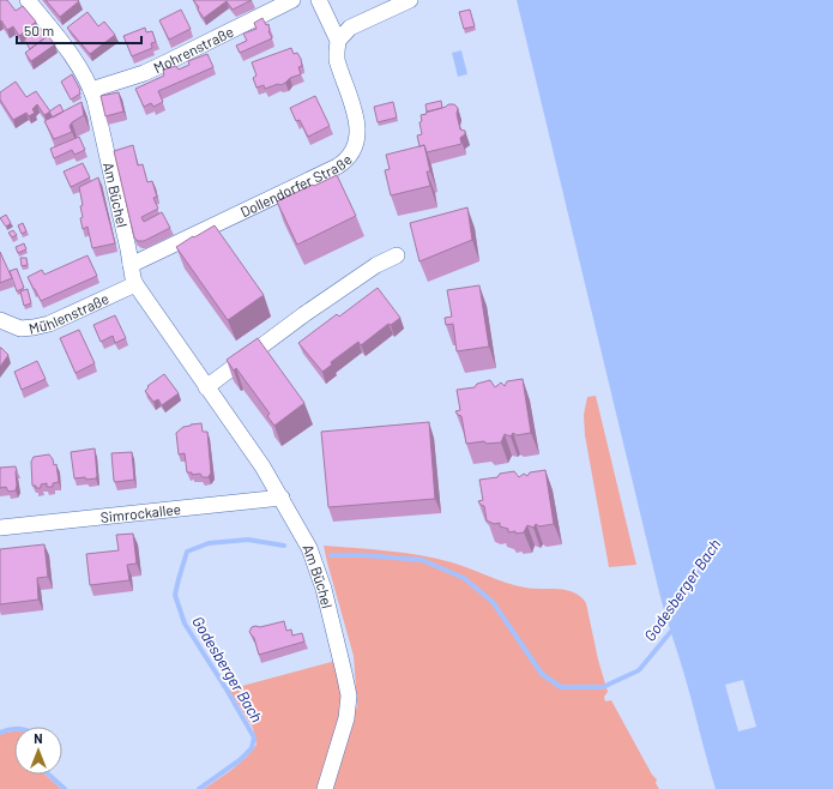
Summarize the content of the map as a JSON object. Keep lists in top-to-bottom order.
{
  "streets": {
    "street": [
      "Mohrenstraße",
      "Dollendorfer Straße",
      "Am Büchel",
      "Mühlenstraße",
      "Simrockallee"
    ]
  },
  "crossings": [
    ["Mohrenstraße", "Am Büchel"],
    ["Dollendorfer Straße", "Am Büchel"],
    ["Am Büchel", "Mühlenstraße"],
    ["Am Büchel", "Simrockallee"]
  ],
  "water": ["Godesberger Bach"],
  "scale_bar": "50 m",
  "north": "top"
}
